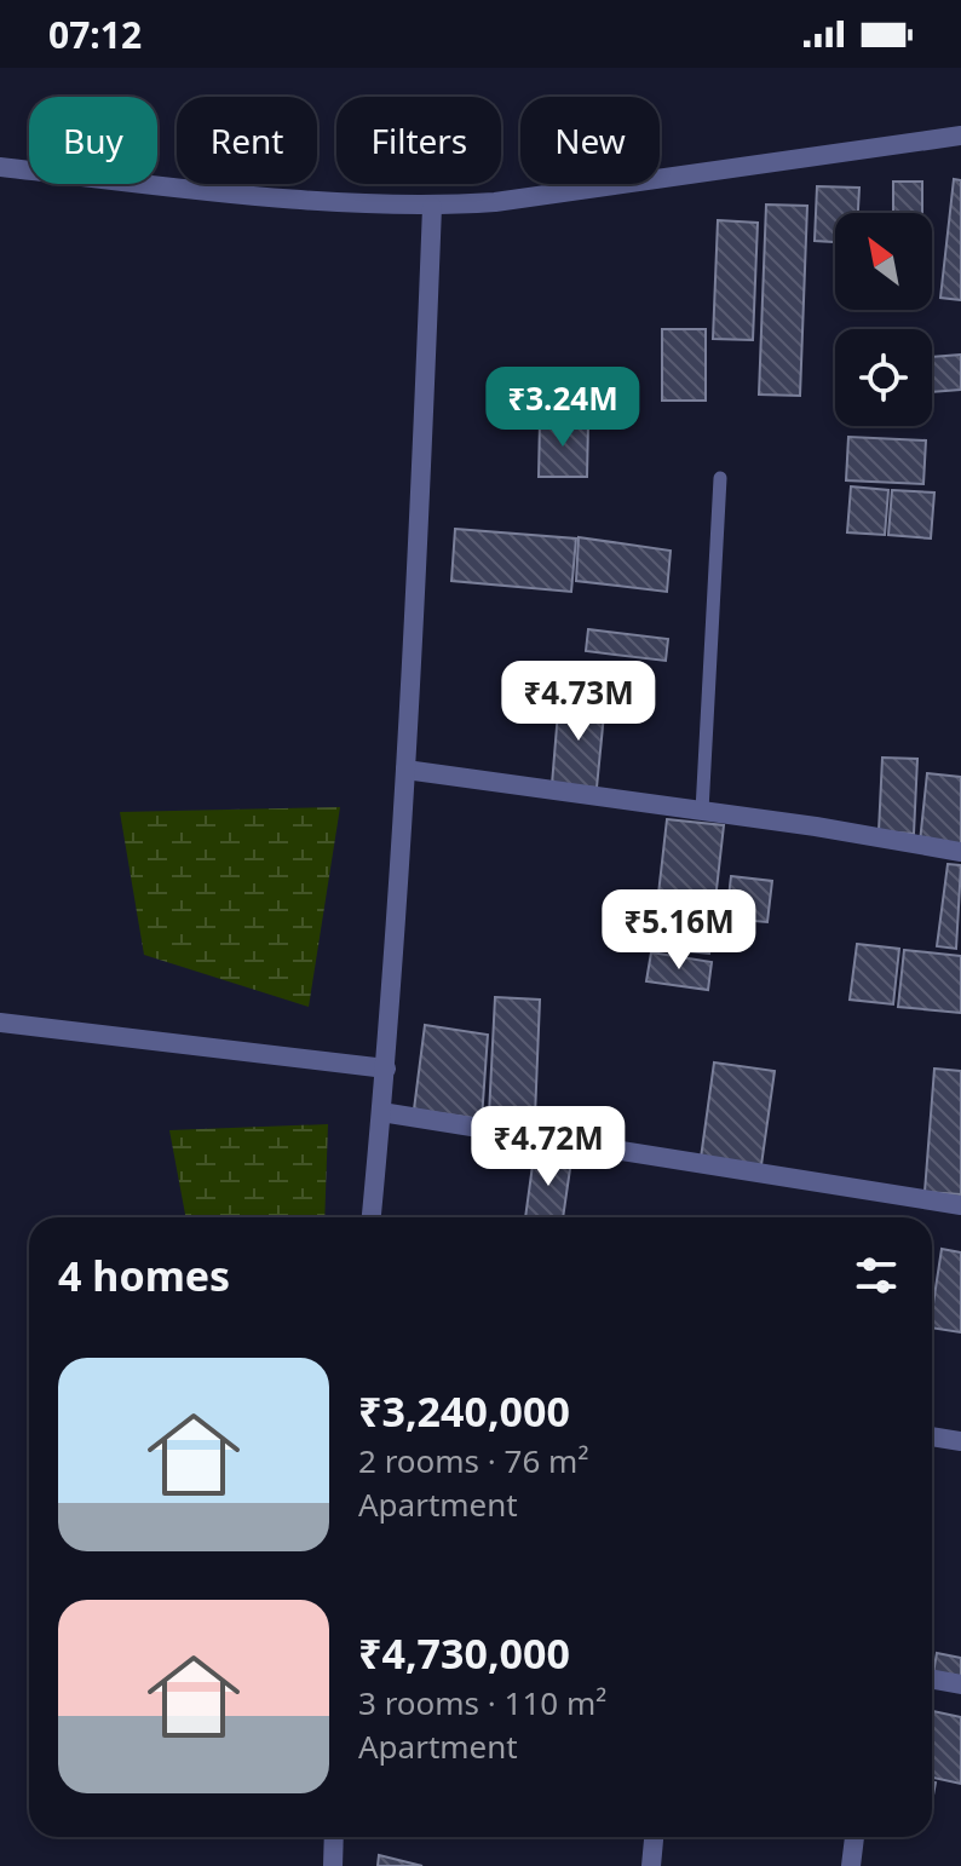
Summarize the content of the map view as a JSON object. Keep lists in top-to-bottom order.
{
  "north": "top left",
  "page": {
    "status": "07:12",
    "chip": [
      "Buy",
      "Rent",
      "Filters",
      "New"
    ],
    "price": [
      "₹3.24M",
      "₹4.73M",
      "₹5.16M",
      "₹4.72M"
    ],
    "heading": "4 homes",
    "list": [
      {
        "name": "₹3,240,000",
        "note": "2 rooms · 76 m² · Apartment"
      },
      {
        "name": "₹4,730,000",
        "note": "3 rooms · 110 m² · Apartment"
      }
    ]
  }
}
